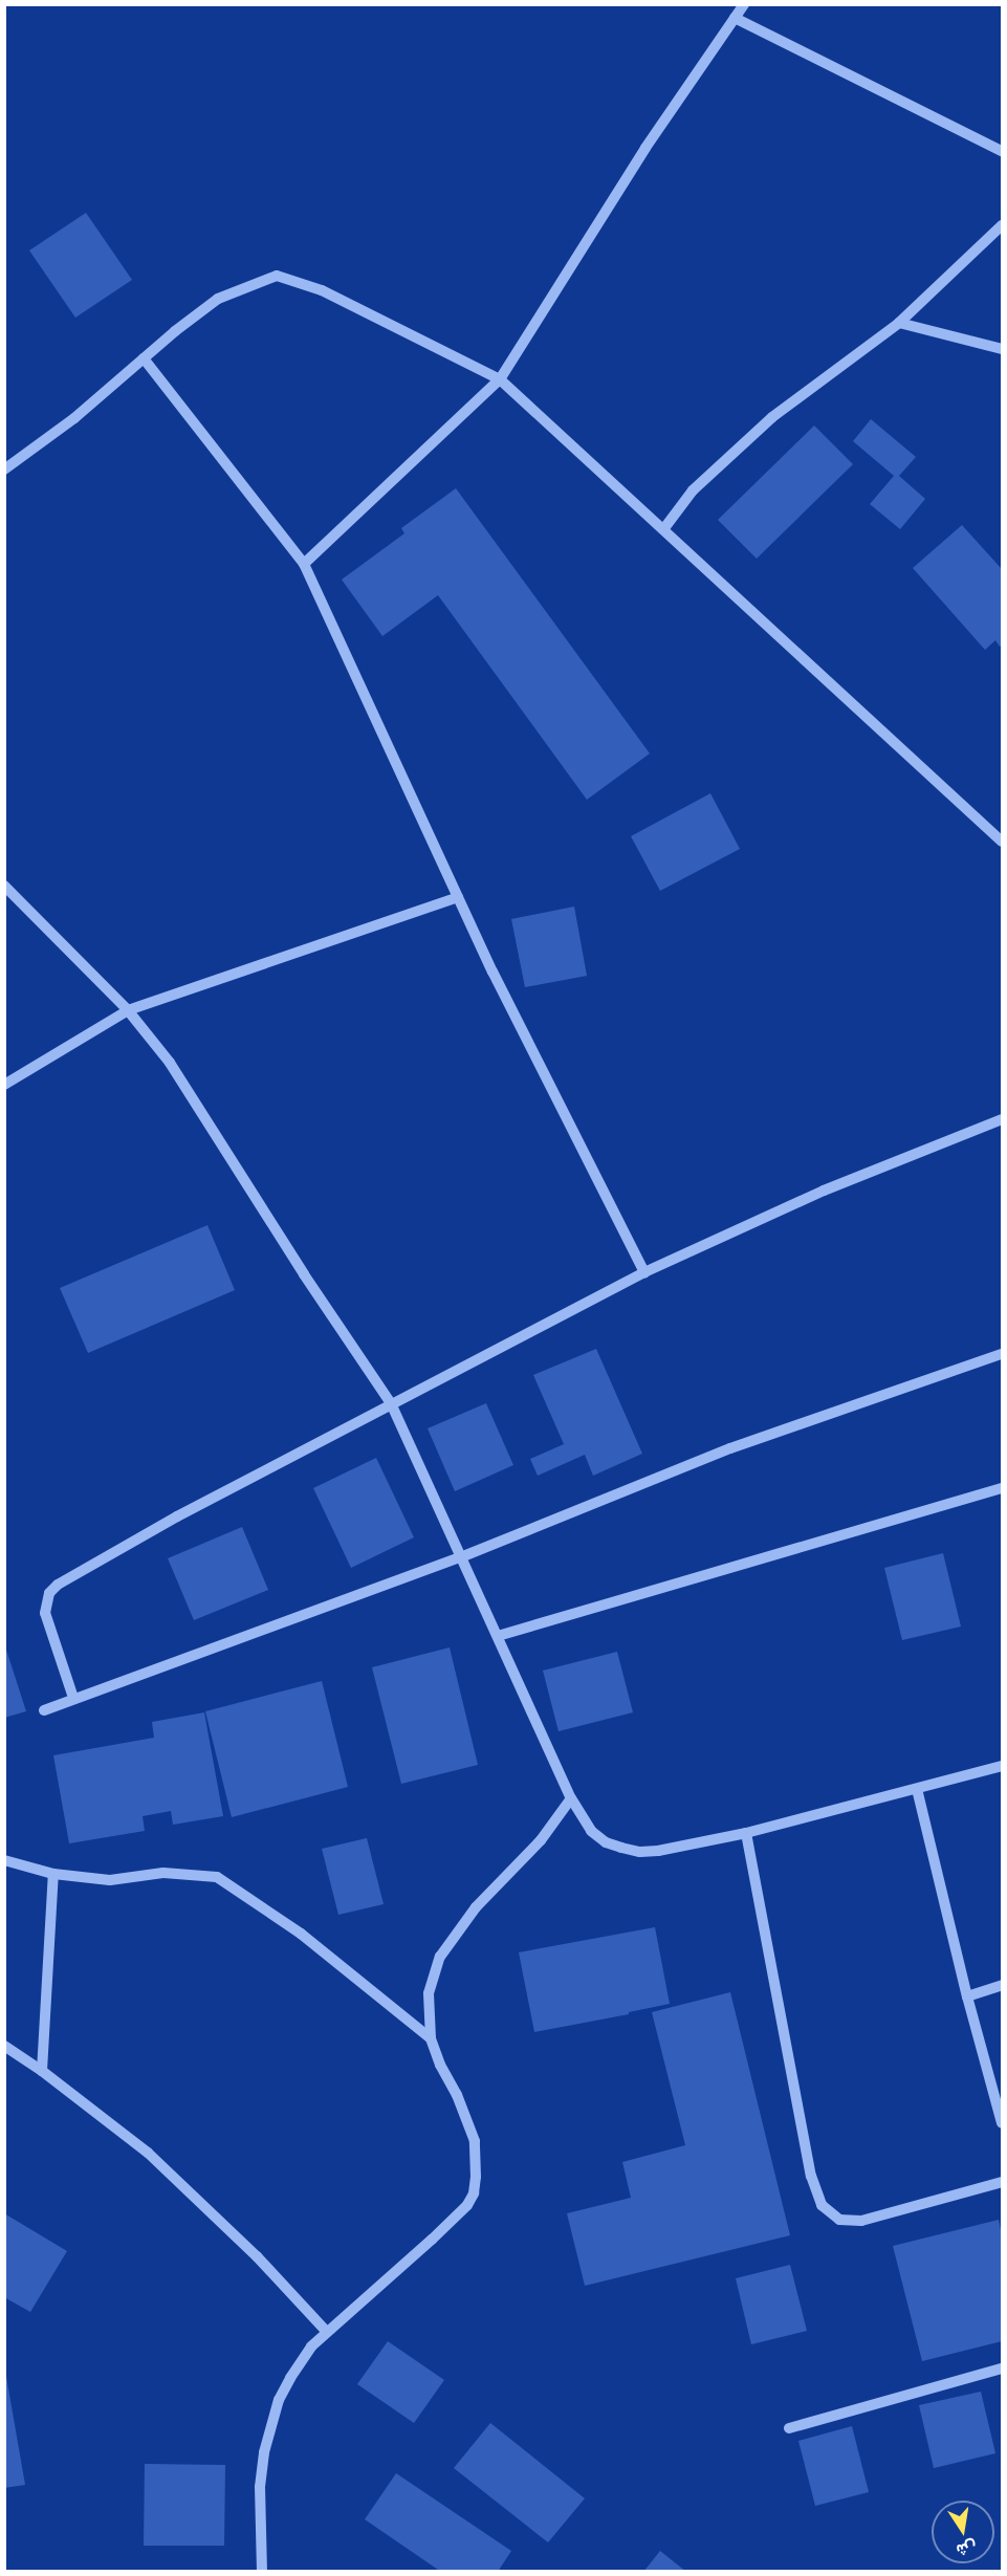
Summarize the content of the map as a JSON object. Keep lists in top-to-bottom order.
{
  "north": "bottom"
}
